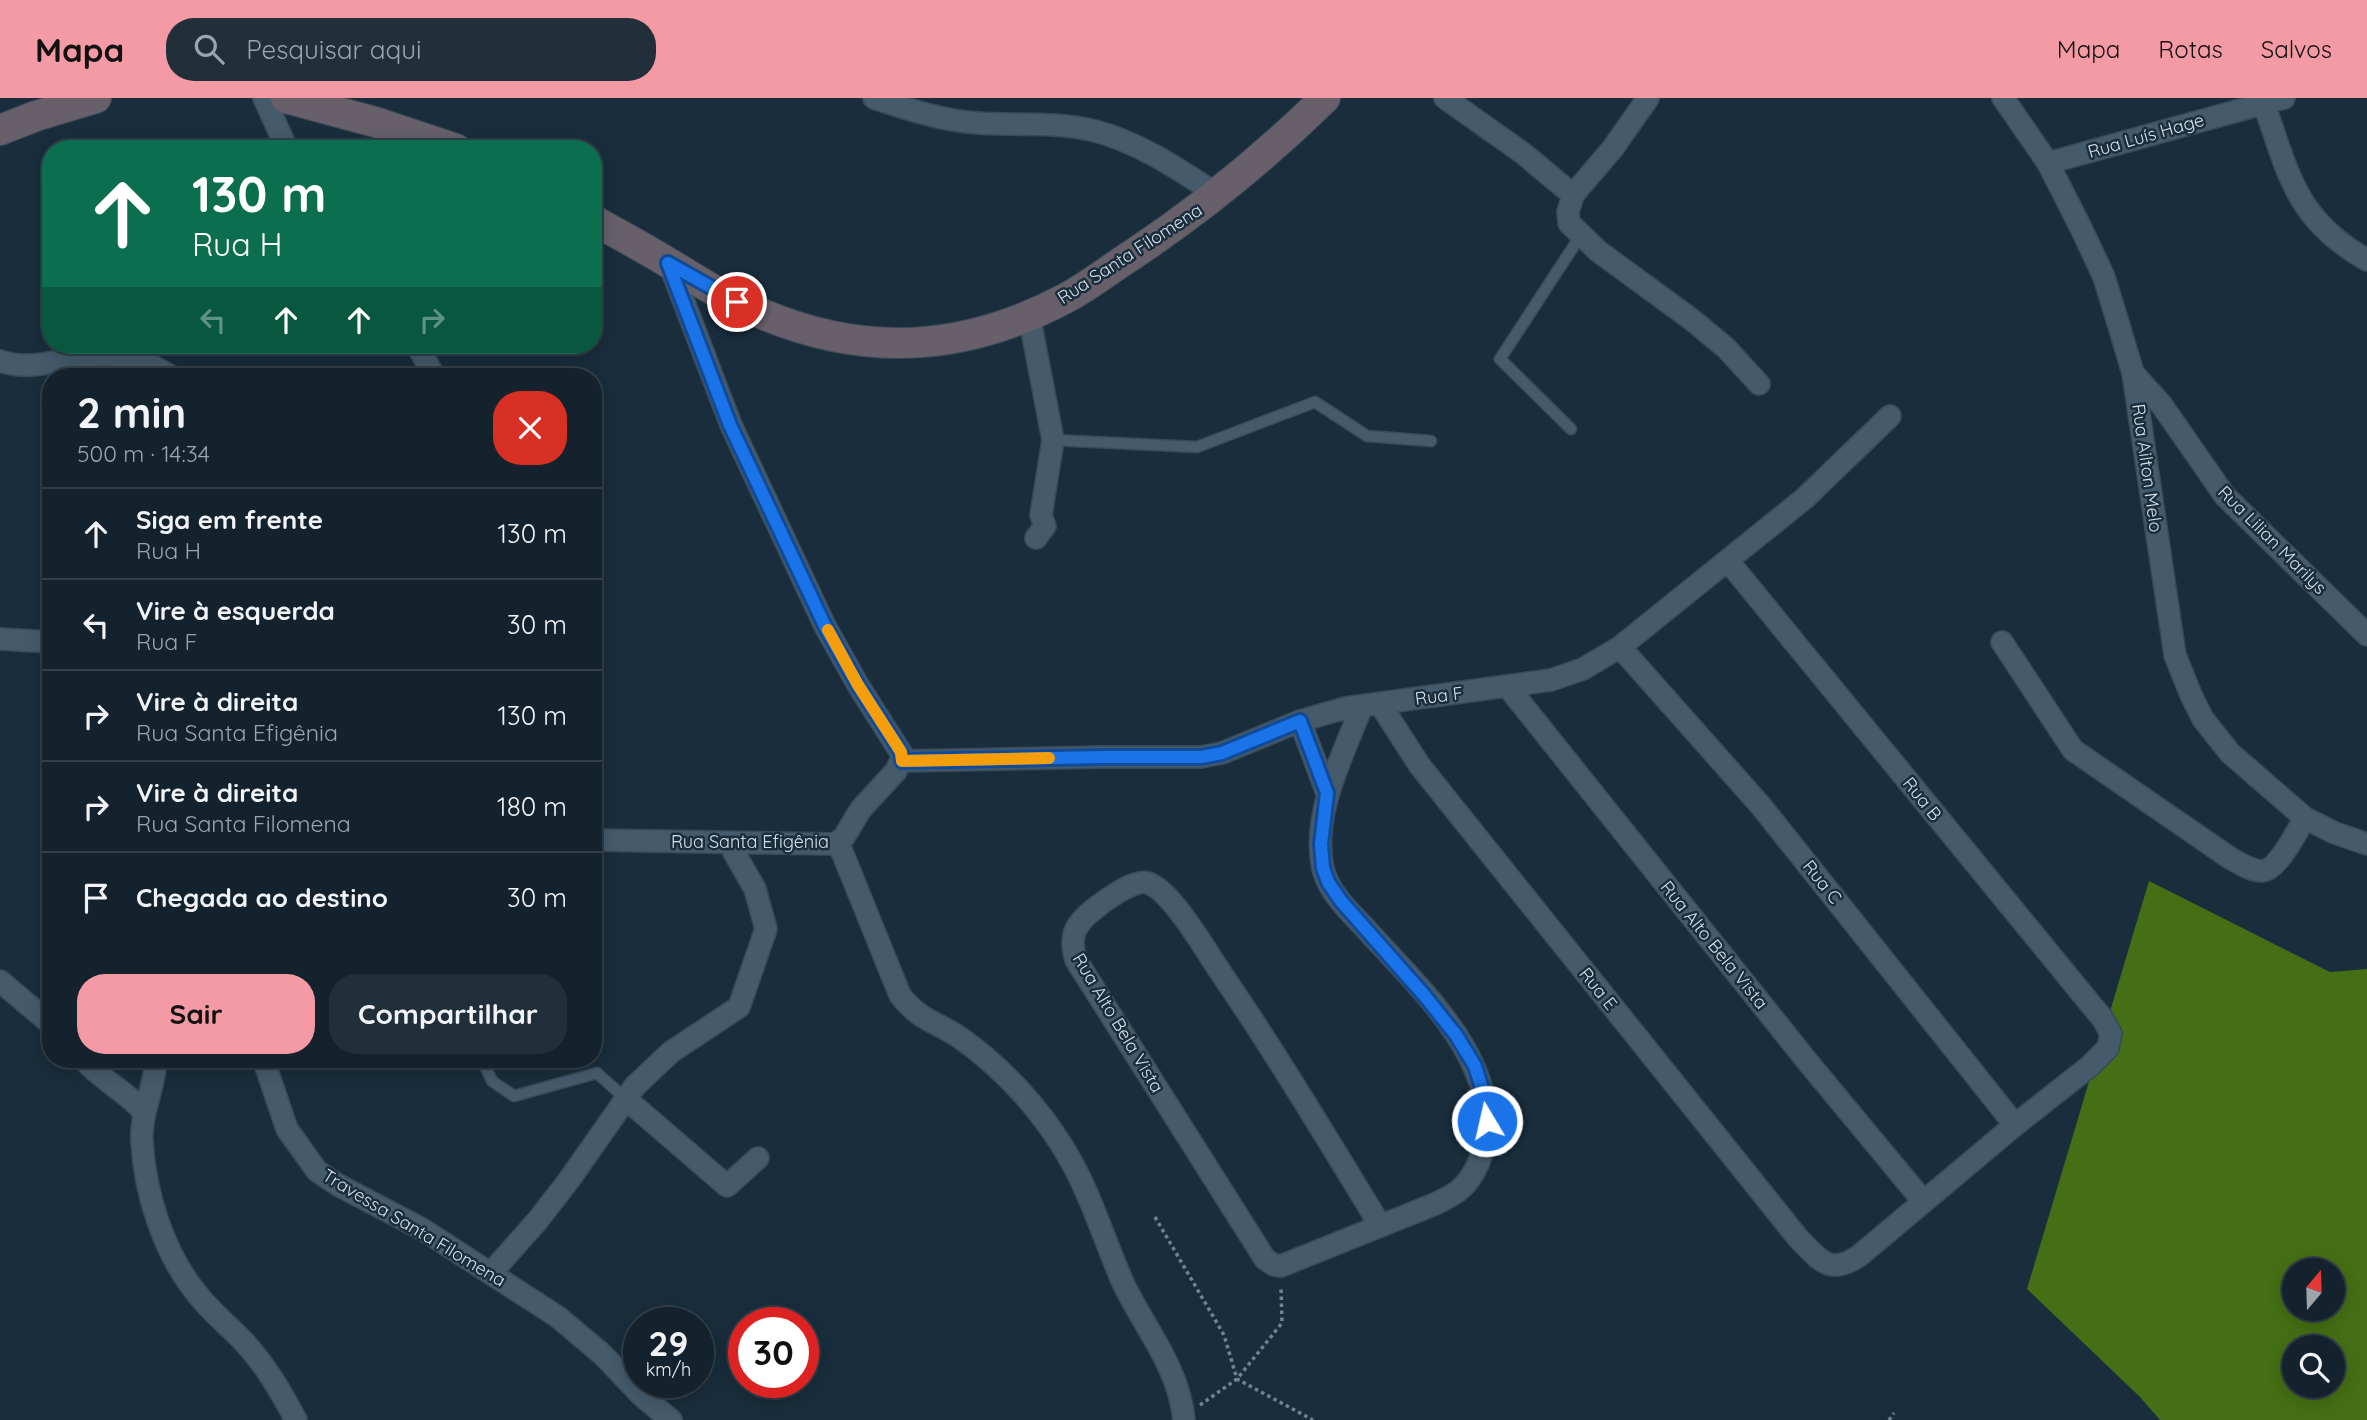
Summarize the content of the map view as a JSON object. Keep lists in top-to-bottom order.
{
  "streets": {
    "main road": ["Rua Santa Filomena"],
    "street": [
      "Rua Luís Hage",
      "Rua Ailton Melo",
      "Rua Lilian Marilys",
      "Rua F",
      "Rua B",
      "Rua Santa Efigênia",
      "Rua C",
      "Rua Alto Bela Vista",
      "Rua E",
      "Travessa Santa Filomena"
    ]
  },
  "crossings": [
    ["Rua Luís Hage", "Rua Ailton Melo"],
    ["Rua Ailton Melo", "Rua Lilian Marilys"],
    ["Rua F", "Rua B"],
    ["Rua F", "Rua Santa Efigênia"],
    ["Rua F", "Rua C"],
    ["Rua F", "Rua Alto Bela Vista"],
    ["Rua F", "Rua E"],
    ["Rua B", "Rua C"],
    ["Rua Alto Bela Vista", "Rua E"]
  ],
  "north": "top",
  "page": {
    "header": "Mapa",
    "search": "Pesquisar aqui",
    "nav": ["Mapa", "Rotas", "Salvos"],
    "turn": ["130 m", "Rua H"],
    "heading": ["2 min", "500 m · 14:34"],
    "list": [
      {
        "name": "Siga em frente",
        "note": "Rua H",
        "value": "130 m"
      },
      {
        "name": "Vire à esquerda",
        "note": "Rua F",
        "value": "30 m"
      },
      {
        "name": "Vire à direita",
        "note": "Rua Santa Efigênia",
        "value": "130 m"
      },
      {
        "name": "Vire à direita",
        "note": "Rua Santa Filomena",
        "value": "180 m"
      },
      {
        "name": "Chegada ao destino",
        "value": "30 m"
      }
    ],
    "buttons": ["Sair", "Compartilhar"],
    "speed": "29 km/h",
    "limit": "30"
  }
}
